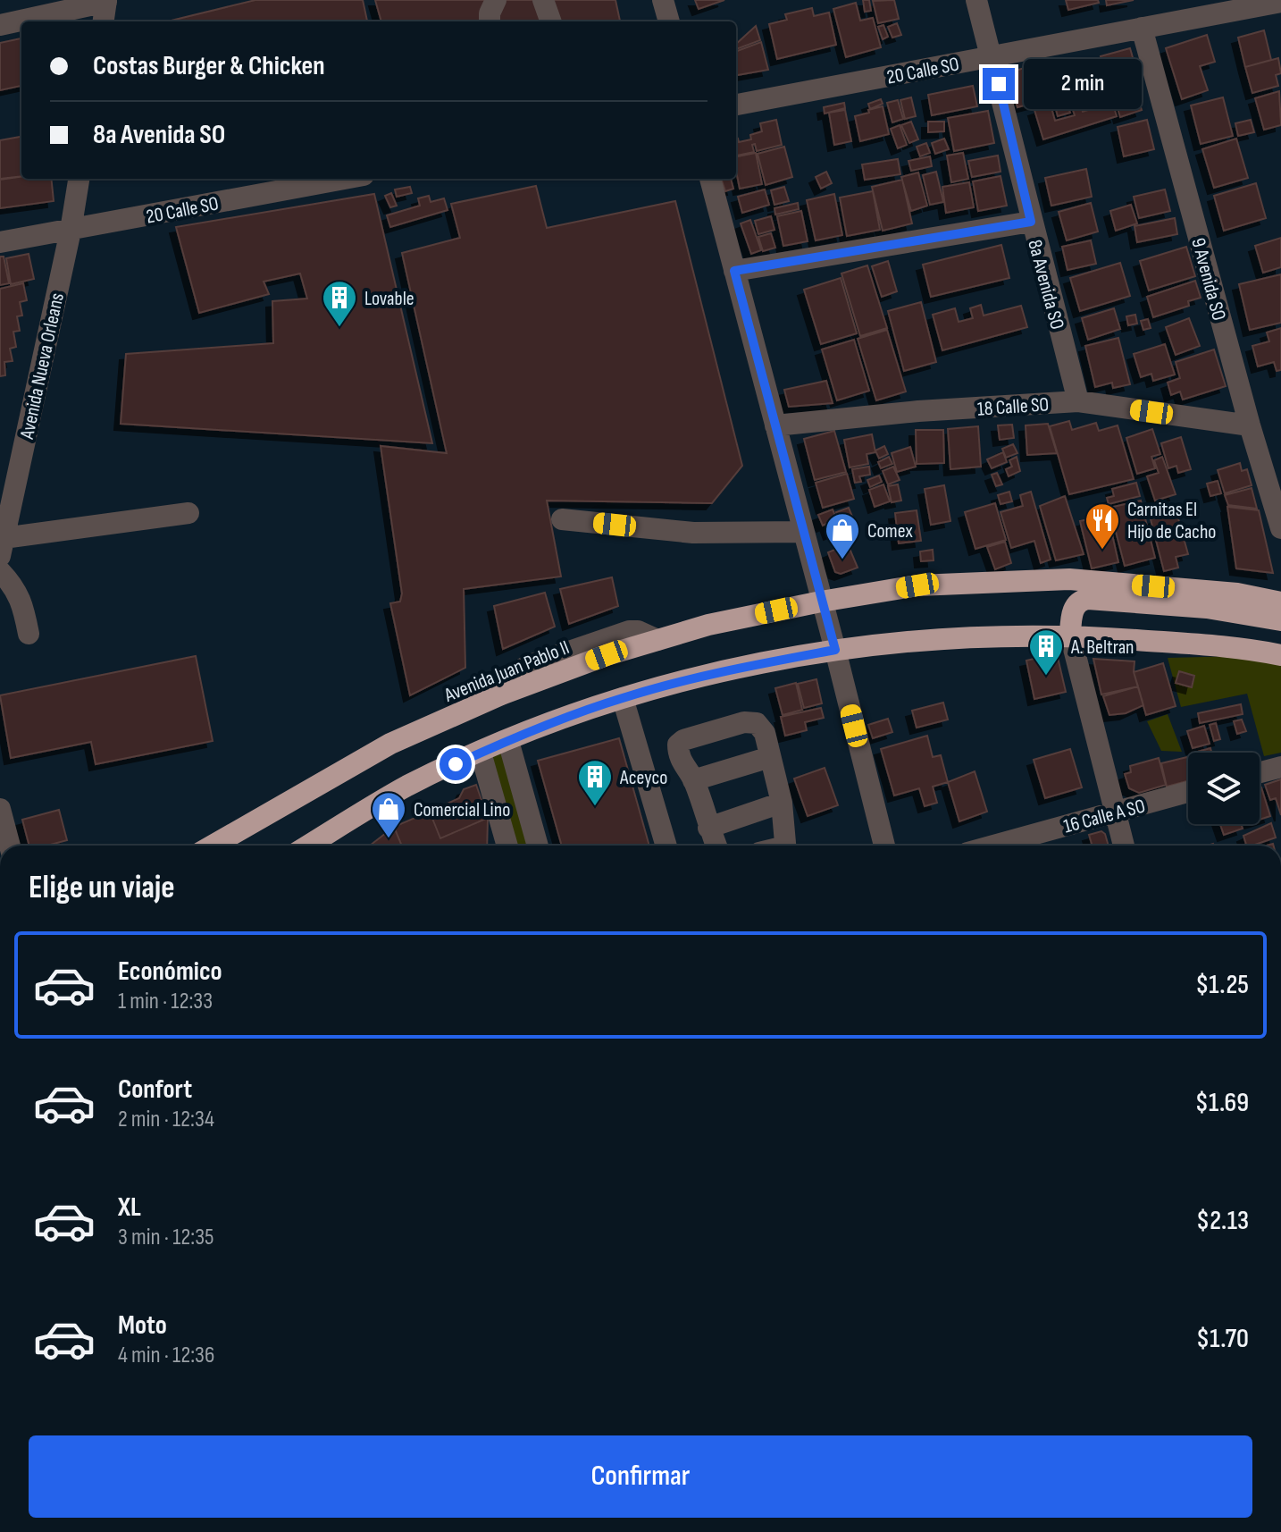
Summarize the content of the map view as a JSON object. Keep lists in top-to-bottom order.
{
  "streets": {
    "highway": ["Avenida Juan Pablo II"],
    "street": [
      "20 Calle SO",
      "9 Avenida SO",
      "8a Avenida SO",
      "Avenida Nueva Orleans",
      "18 Calle SO",
      "16 Calle A SO"
    ]
  },
  "crossings": [
    ["20 Calle SO", "9 Avenida SO"],
    ["20 Calle SO", "8a Avenida SO"],
    ["20 Calle SO", "Avenida Nueva Orleans"],
    ["9 Avenida SO", "18 Calle SO"],
    ["8a Avenida SO", "18 Calle SO"]
  ],
  "places": {
    "building": ["Lovable", "A. Beltran", "Aceyco"],
    "restaurant": ["Carnitas El Hijo de Cacho"],
    "shop": ["Comex", "Comercial Lino"]
  },
  "page": {
    "banner": ["Costas Burger & Chicken", "8a Avenida SO"],
    "bubble": "2 min",
    "heading": "Elige un viaje",
    "list": [
      {
        "name": "Económico",
        "note": "1 min · 12:33",
        "value": "$1.25"
      },
      {
        "name": "Confort",
        "note": "2 min · 12:34",
        "value": "$1.69"
      },
      {
        "name": "XL",
        "note": "3 min · 12:35",
        "value": "$2.13"
      },
      {
        "name": "Moto",
        "note": "4 min · 12:36",
        "value": "$1.70"
      }
    ],
    "buttons": "Confirmar"
  }
}
